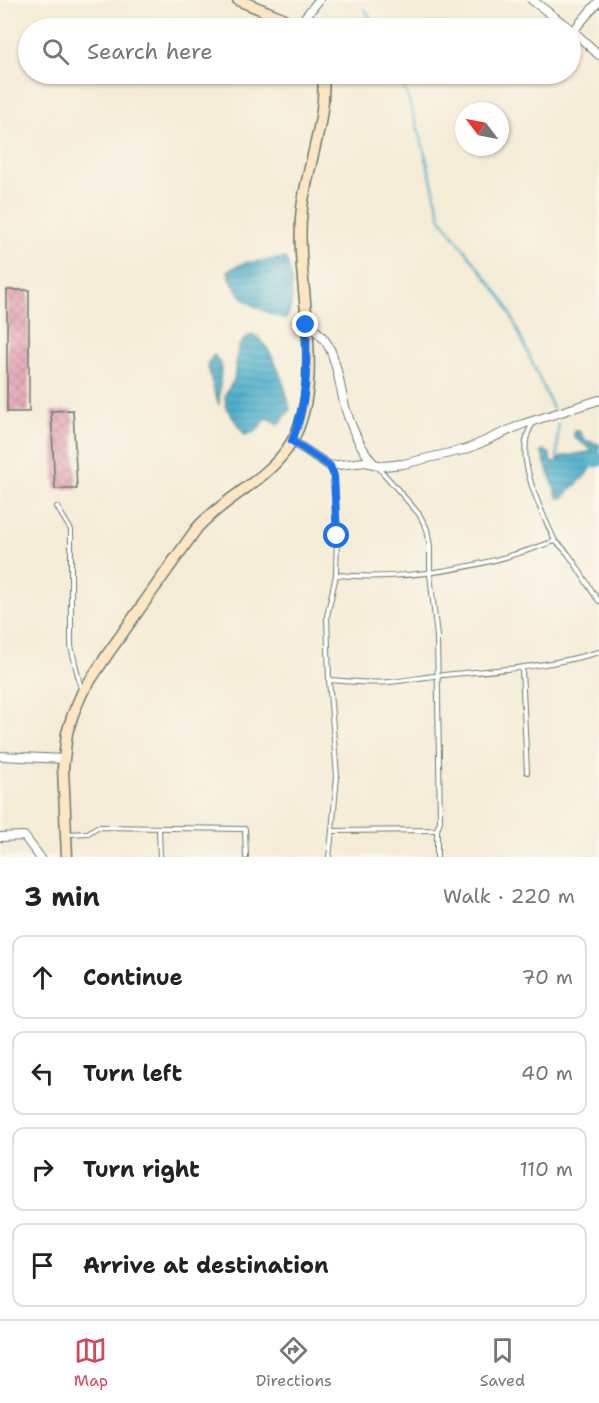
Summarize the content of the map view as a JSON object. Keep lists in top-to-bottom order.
{
  "north": "top left",
  "page": {
    "search": "Search here",
    "heading": ["3 min", "Walk · 220 m"],
    "list": [
      ["Continue", "70 m"],
      ["Turn left", "40 m"],
      ["Turn right", "110 m"],
      "Arrive at destination"
    ],
    "nav": ["Map", "Directions", "Saved"]
  }
}
